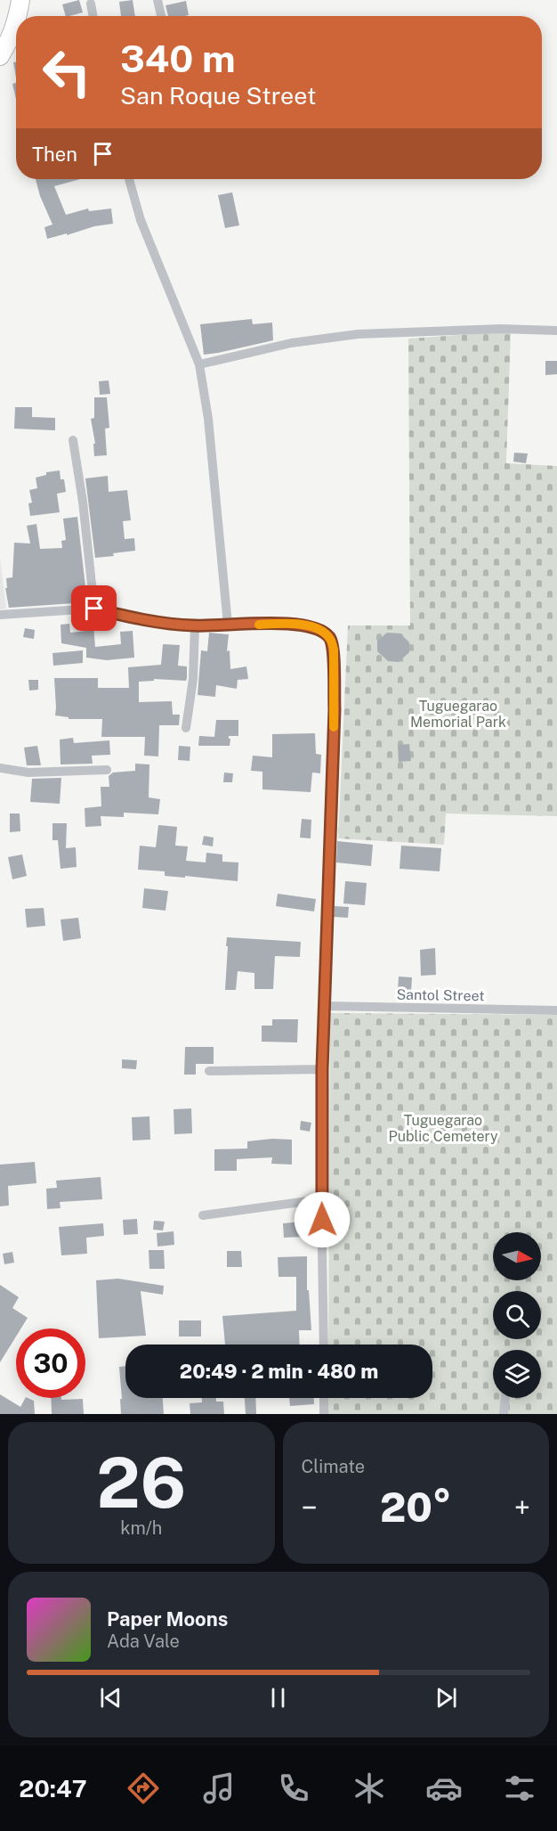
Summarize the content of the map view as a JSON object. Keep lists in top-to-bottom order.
{
  "streets": {
    "street": ["Santol Street"]
  },
  "parks": ["Tuguegarao Memorial Park", "Tuguegarao Public Cemetery"],
  "north": "right",
  "page": {
    "turn": ["340 m", "San Roque Street"],
    "then": "Then",
    "limit": "30",
    "trip": "20:49 · 2 min · 480 m",
    "tile": [
      ["26", "km/h"],
      "Climate"
    ],
    "heat": ["−", "20°", "+"],
    "song": ["Paper Moons", "Ada Vale"],
    "tabs": "20:47"
  }
}
